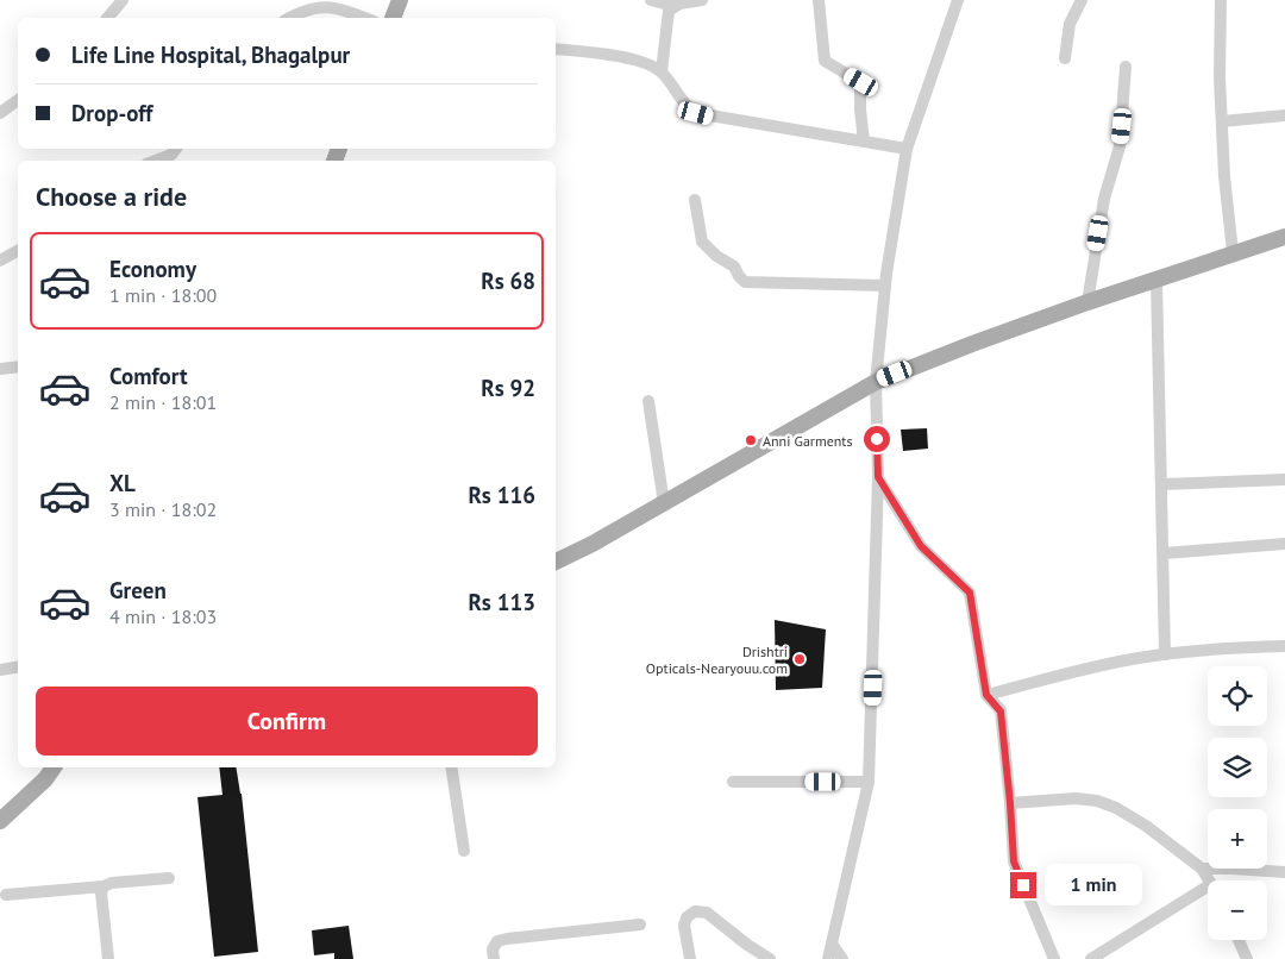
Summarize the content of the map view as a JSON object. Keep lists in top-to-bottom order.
{
  "places": ["Anni Garments", "Drishtri Opticals-Nearyouu.com"],
  "page": {
    "banner": ["Life Line Hospital, Bhagalpur", "Drop-off"],
    "heading": "Choose a ride",
    "list": [
      {
        "name": "Economy",
        "note": "1 min · 18:00",
        "value": "Rs 68"
      },
      {
        "name": "Comfort",
        "note": "2 min · 18:01",
        "value": "Rs 92"
      },
      {
        "name": "XL",
        "note": "3 min · 18:02",
        "value": "Rs 116"
      },
      {
        "name": "Green",
        "note": "4 min · 18:03",
        "value": "Rs 113"
      }
    ],
    "map_buttons": ["+", "−"],
    "buttons": "Confirm",
    "bubble": "1 min"
  }
}
